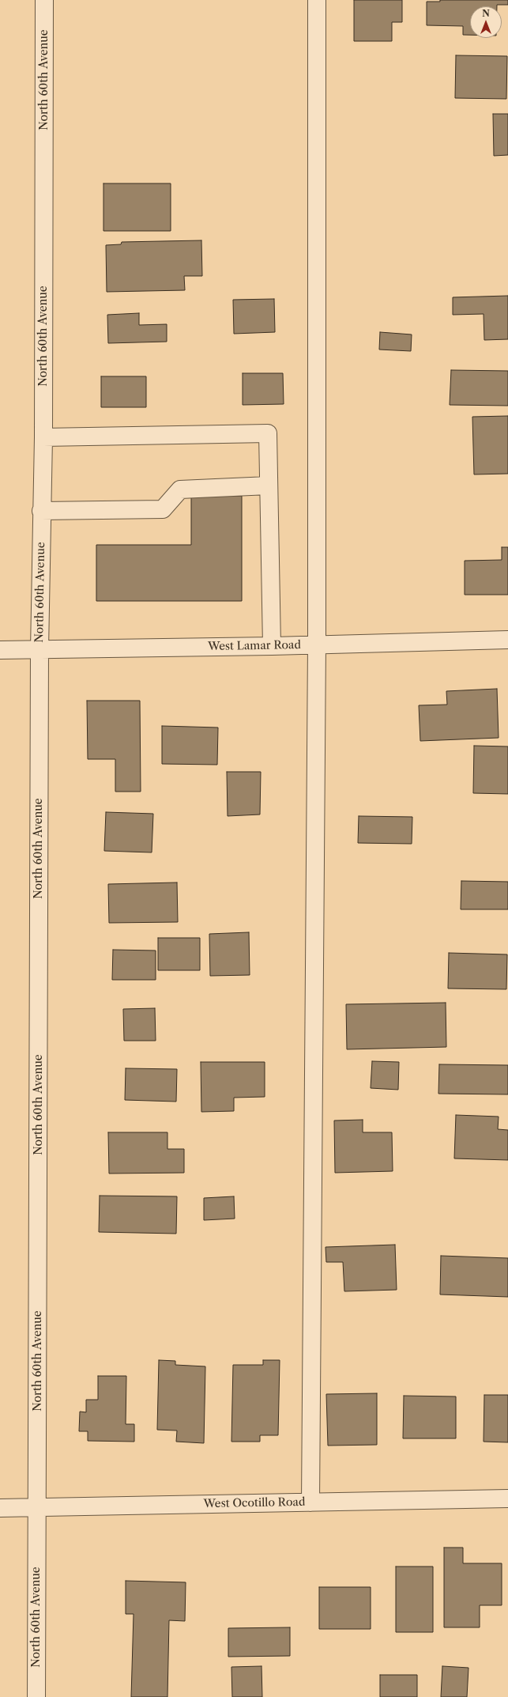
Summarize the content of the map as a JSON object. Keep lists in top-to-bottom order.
{
  "streets": {
    "street": ["North 60th Avenue", "West Lamar Road", "West Ocotillo Road"]
  },
  "crossings": [
    ["North 60th Avenue", "West Lamar Road"],
    ["North 60th Avenue", "West Ocotillo Road"]
  ],
  "north": "top"
}
